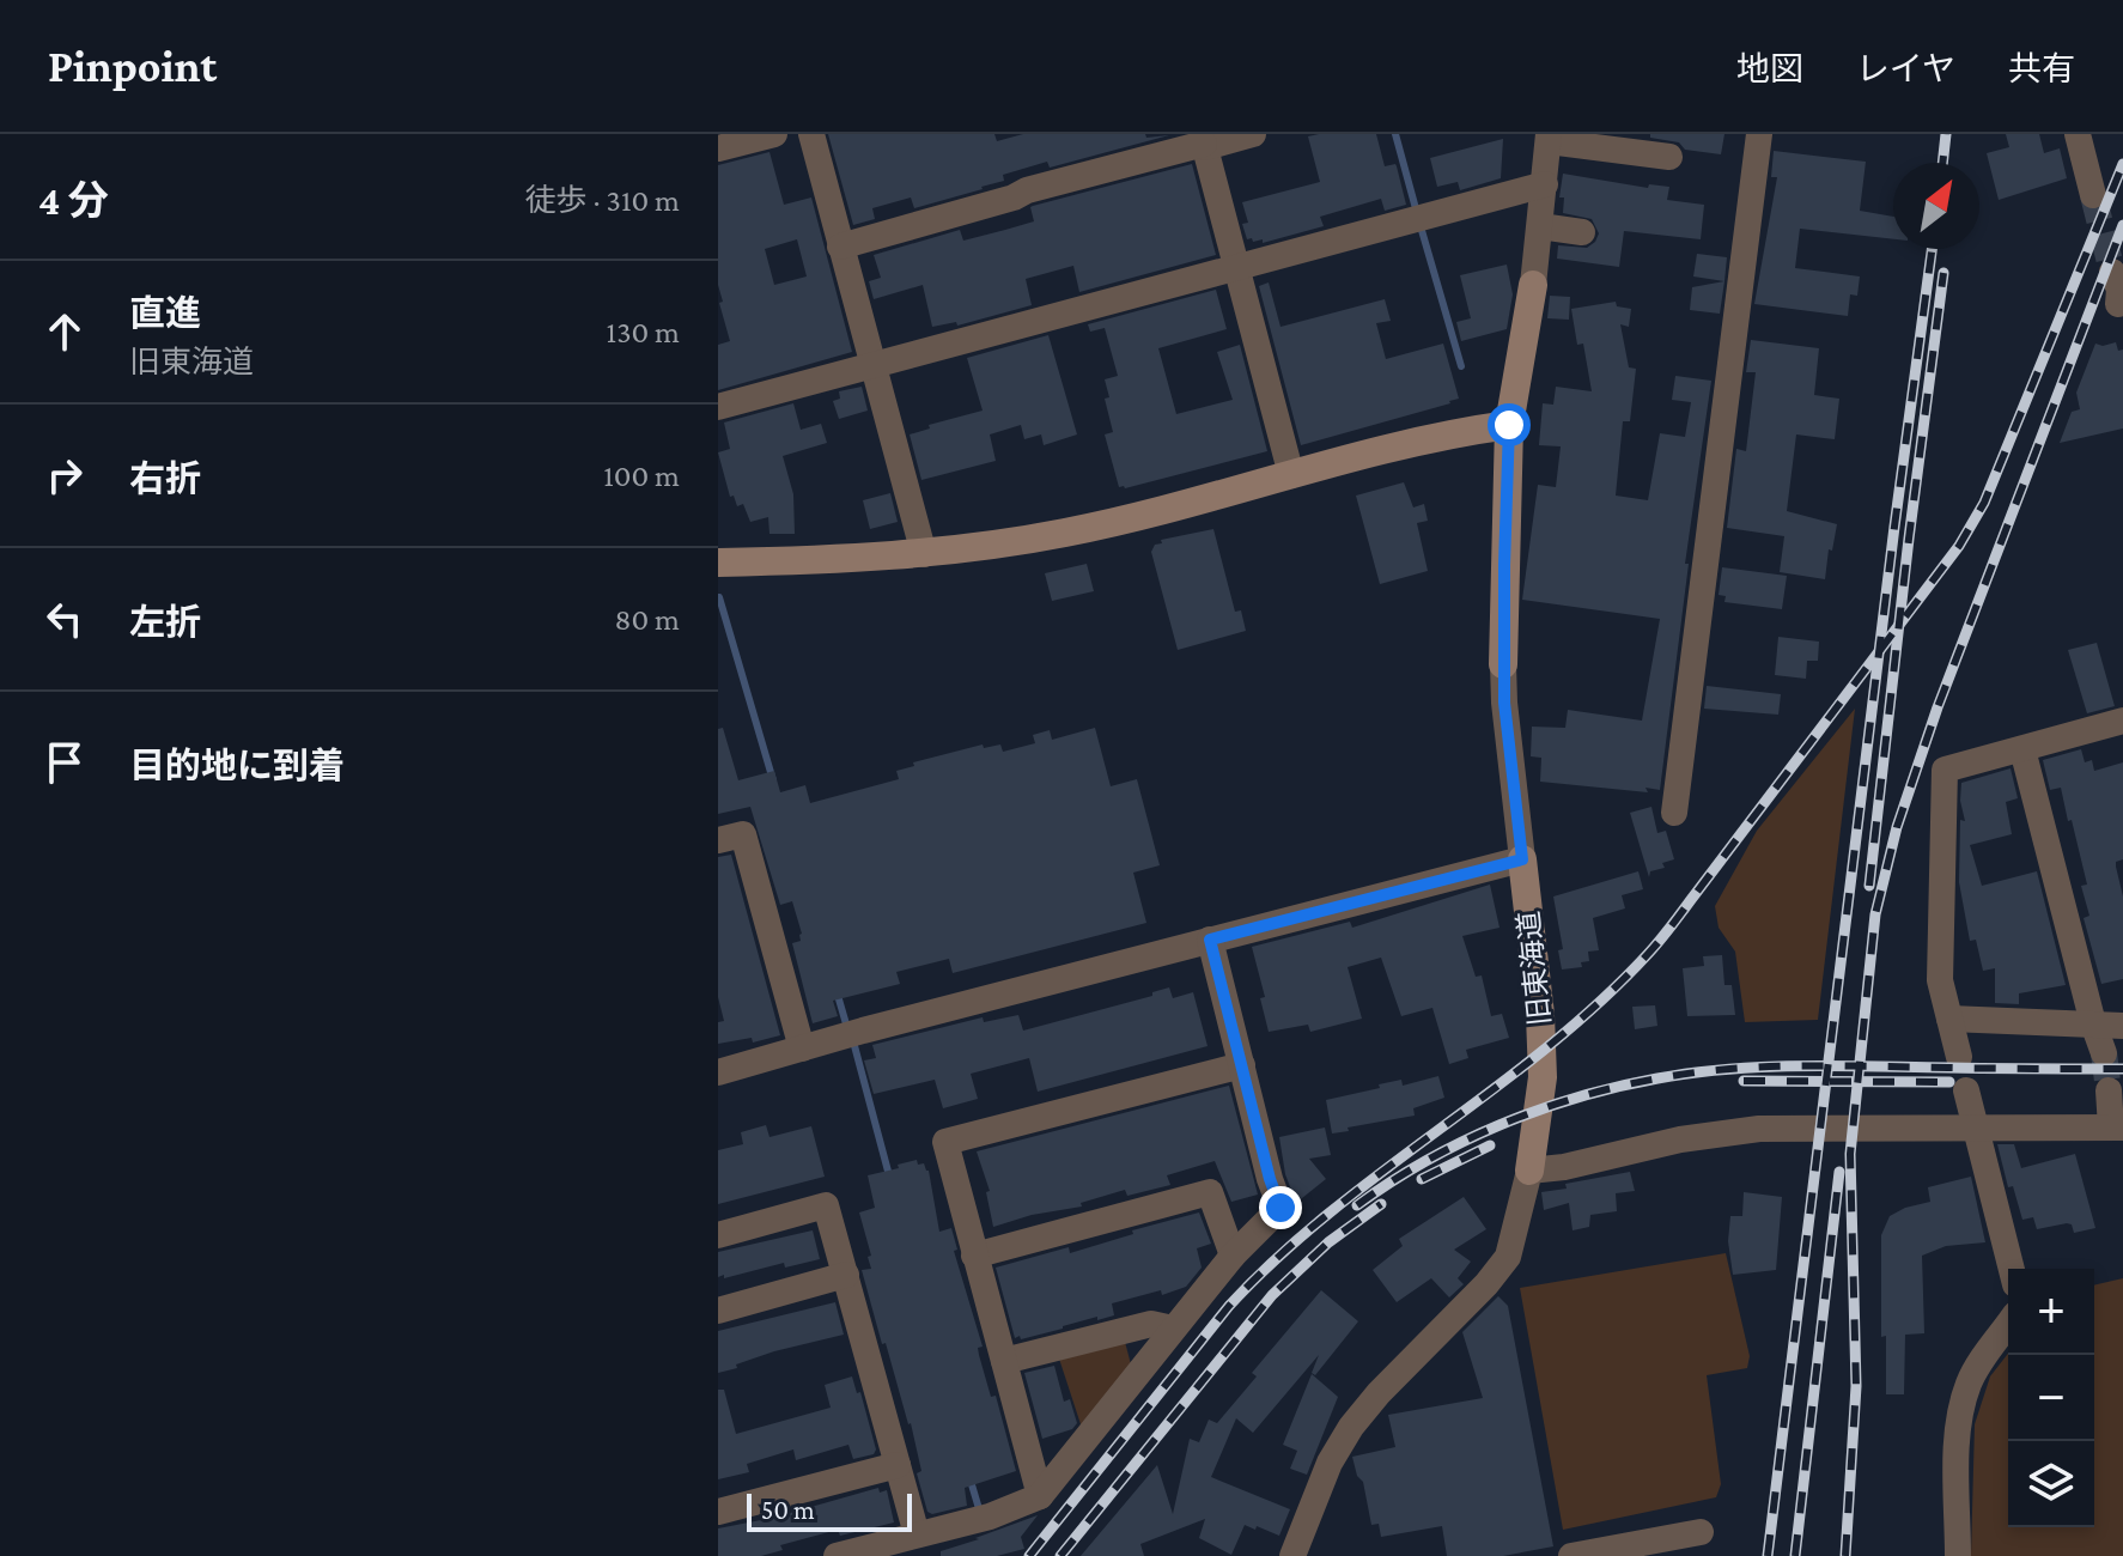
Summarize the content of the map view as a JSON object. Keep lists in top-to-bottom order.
{
  "streets": {
    "street": ["旧東海道"]
  },
  "scale_bar": "50 m",
  "north": "top right",
  "page": {
    "header": "Pinpoint",
    "nav": ["地図", "レイヤ", "共有"],
    "heading": ["4 分", "徒歩 · 310 m"],
    "list": [
      ["直進", "旧東海道", "130 m"],
      ["右折", "100 m"],
      ["左折", "80 m"],
      "目的地に到着"
    ],
    "map_buttons": ["+", "−"],
    "scale": "50 m"
  }
}
